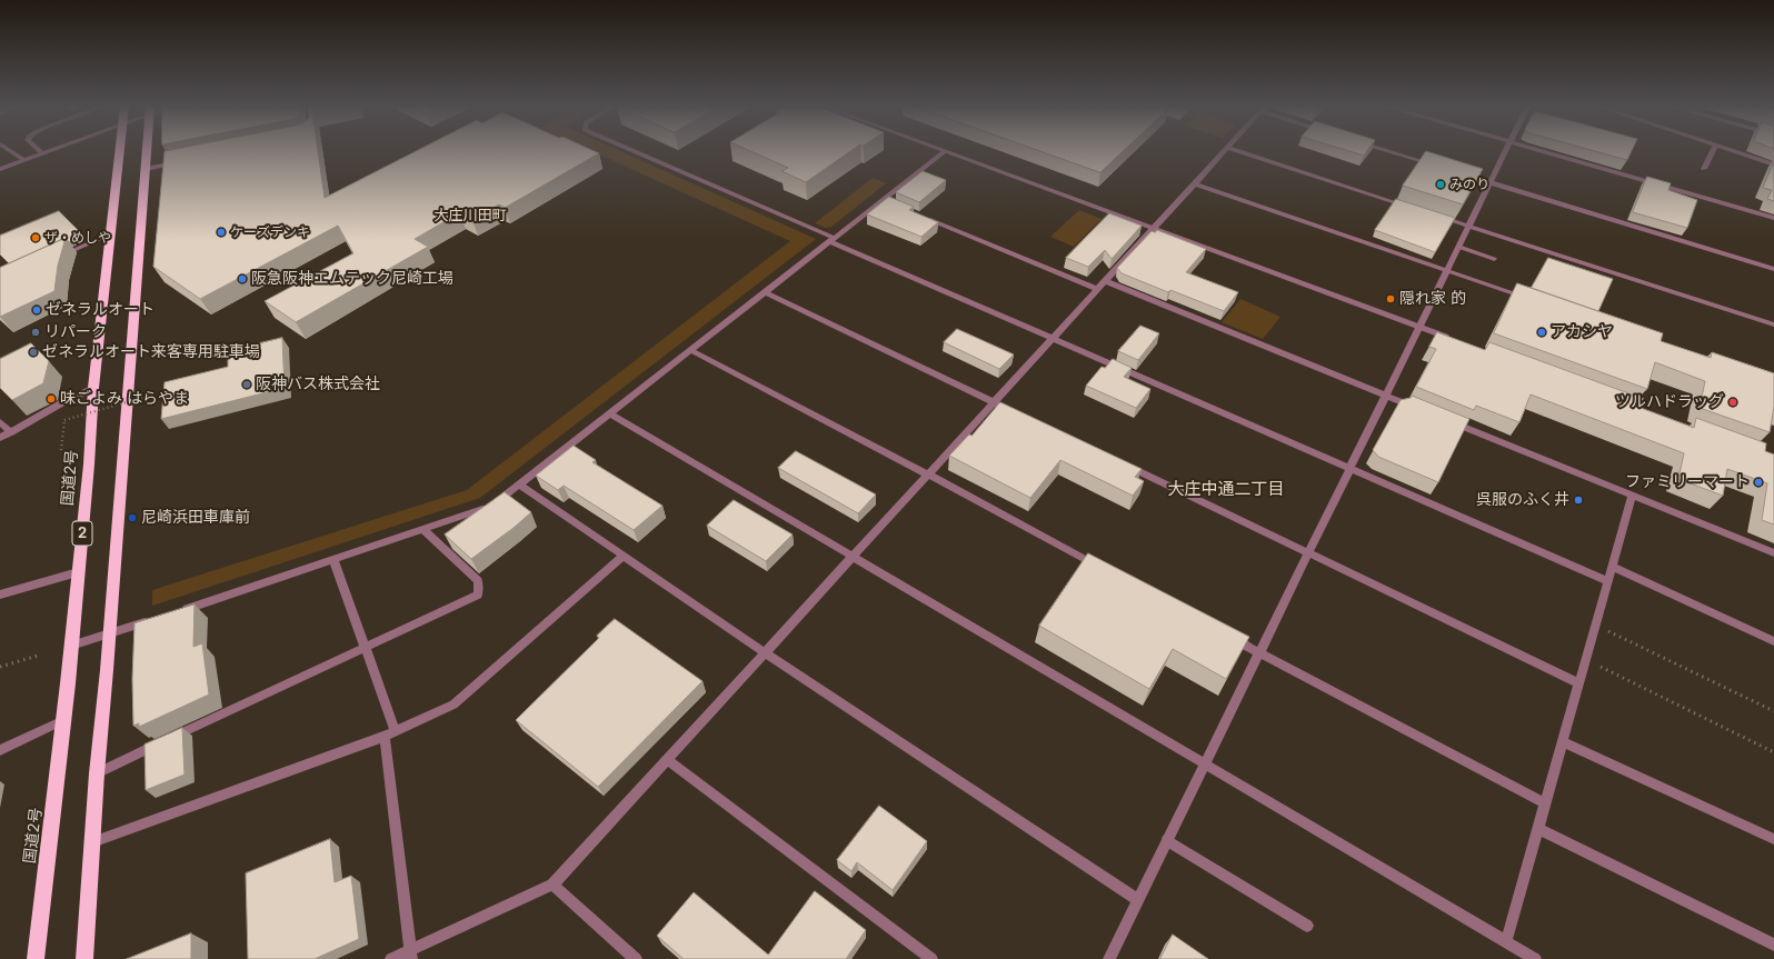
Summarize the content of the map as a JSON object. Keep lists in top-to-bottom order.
{
  "streets": {
    "highway": ["国道2号", "2"]
  },
  "districts": ["大庄川田町", "大庄中通二丁目"],
  "places": [
    "みのり",
    "ケーズデンキ",
    "ザ・めしや",
    "阪急阪神エムテック尼崎工場",
    "隠れ家 的",
    "ゼネラルオート",
    "リパーク",
    "アカシヤ",
    "ゼネラルオート来客専用駐車場",
    "阪神バス株式会社",
    "味ごよみ はらやま",
    "ツルハドラッグ",
    "ファミリーマート",
    "呉服のふく井",
    "尼崎浜田車庫前"
  ]
}
